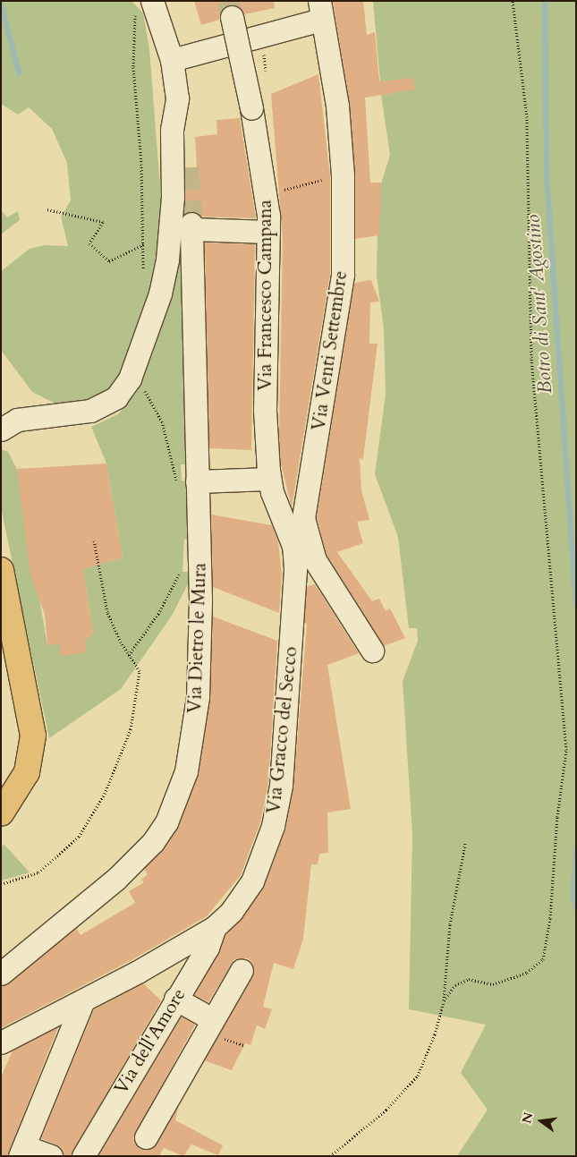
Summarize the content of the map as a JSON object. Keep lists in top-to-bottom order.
{
  "streets": {
    "street": [
      "Via Francesco Campana",
      "Via Venti Settembre",
      "Via Dietro le Mura",
      "Via Gracco del Secco",
      "Via dell'Amore"
    ]
  },
  "crossings": [
    ["Via Francesco Campana", "Via Venti Settembre"],
    ["Via Francesco Campana", "Via Dietro le Mura"],
    ["Via Francesco Campana", "Via Gracco del Secco"],
    ["Via Venti Settembre", "Via Gracco del Secco"],
    ["Via Gracco del Secco", "Via dell'Amore"]
  ],
  "water": ["Botro di Sant' Agostino"],
  "north": "left"
}
